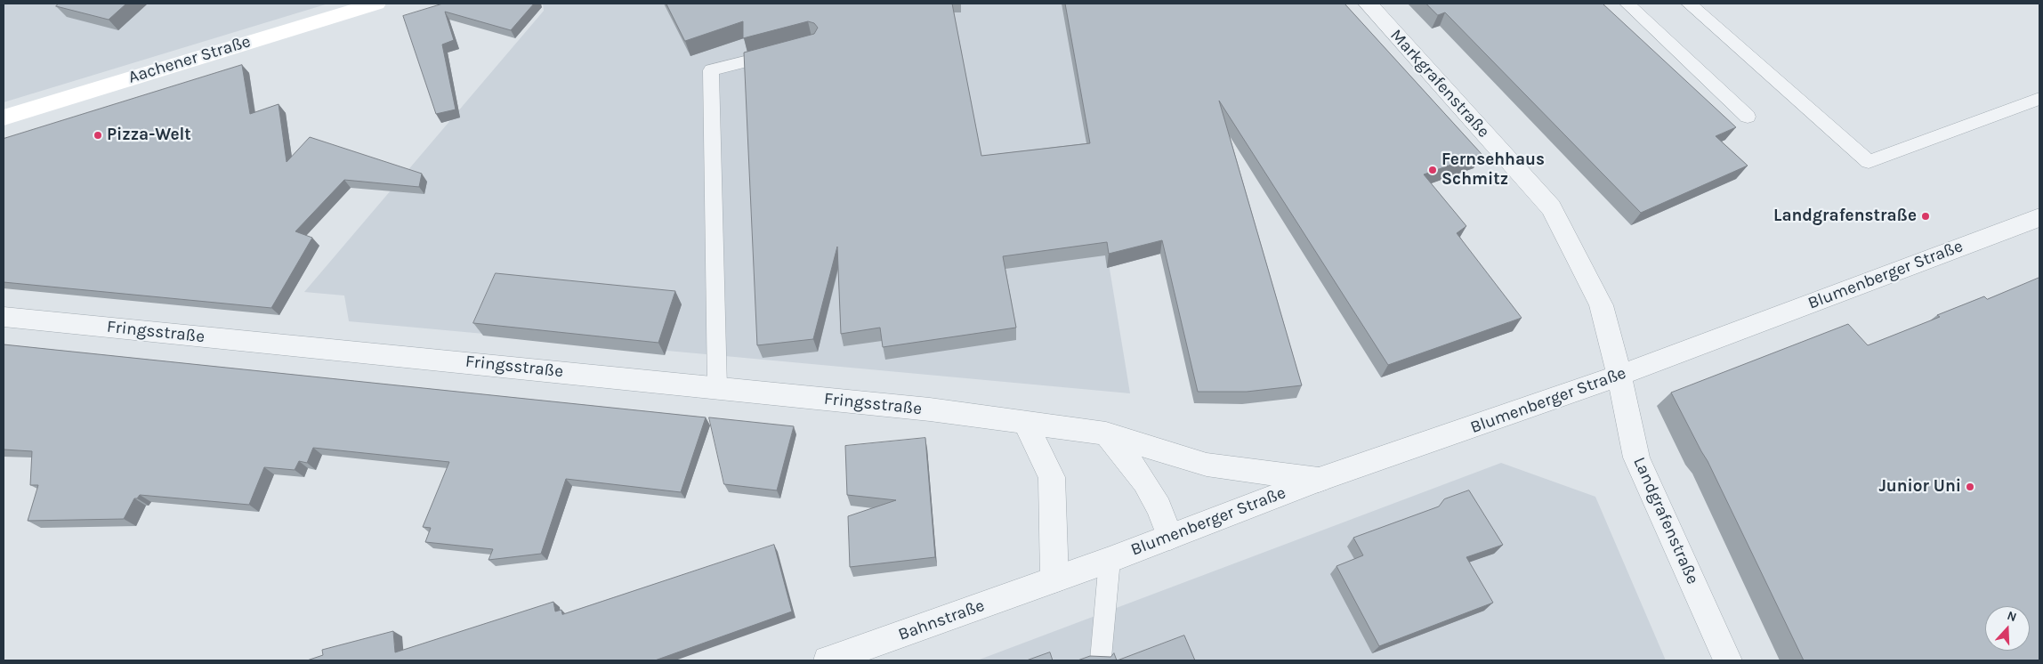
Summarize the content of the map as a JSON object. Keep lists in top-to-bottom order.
{
  "streets": {
    "main road": ["Aachener Straße"],
    "street": [
      "Markgrafenstraße",
      "Blumenberger Straße",
      "Fringsstraße",
      "Landgrafenstraße",
      "Bahnstraße"
    ]
  },
  "crossings": [
    ["Markgrafenstraße", "Blumenberger Straße"],
    ["Markgrafenstraße", "Landgrafenstraße"],
    ["Blumenberger Straße", "Fringsstraße"],
    ["Blumenberger Straße", "Landgrafenstraße"],
    ["Blumenberger Straße", "Bahnstraße"]
  ],
  "places": [
    "Pizza-Welt",
    "Fernsehhaus Schmitz",
    "Landgrafenstraße",
    "Junior Uni"
  ],
  "north": "top"
}
